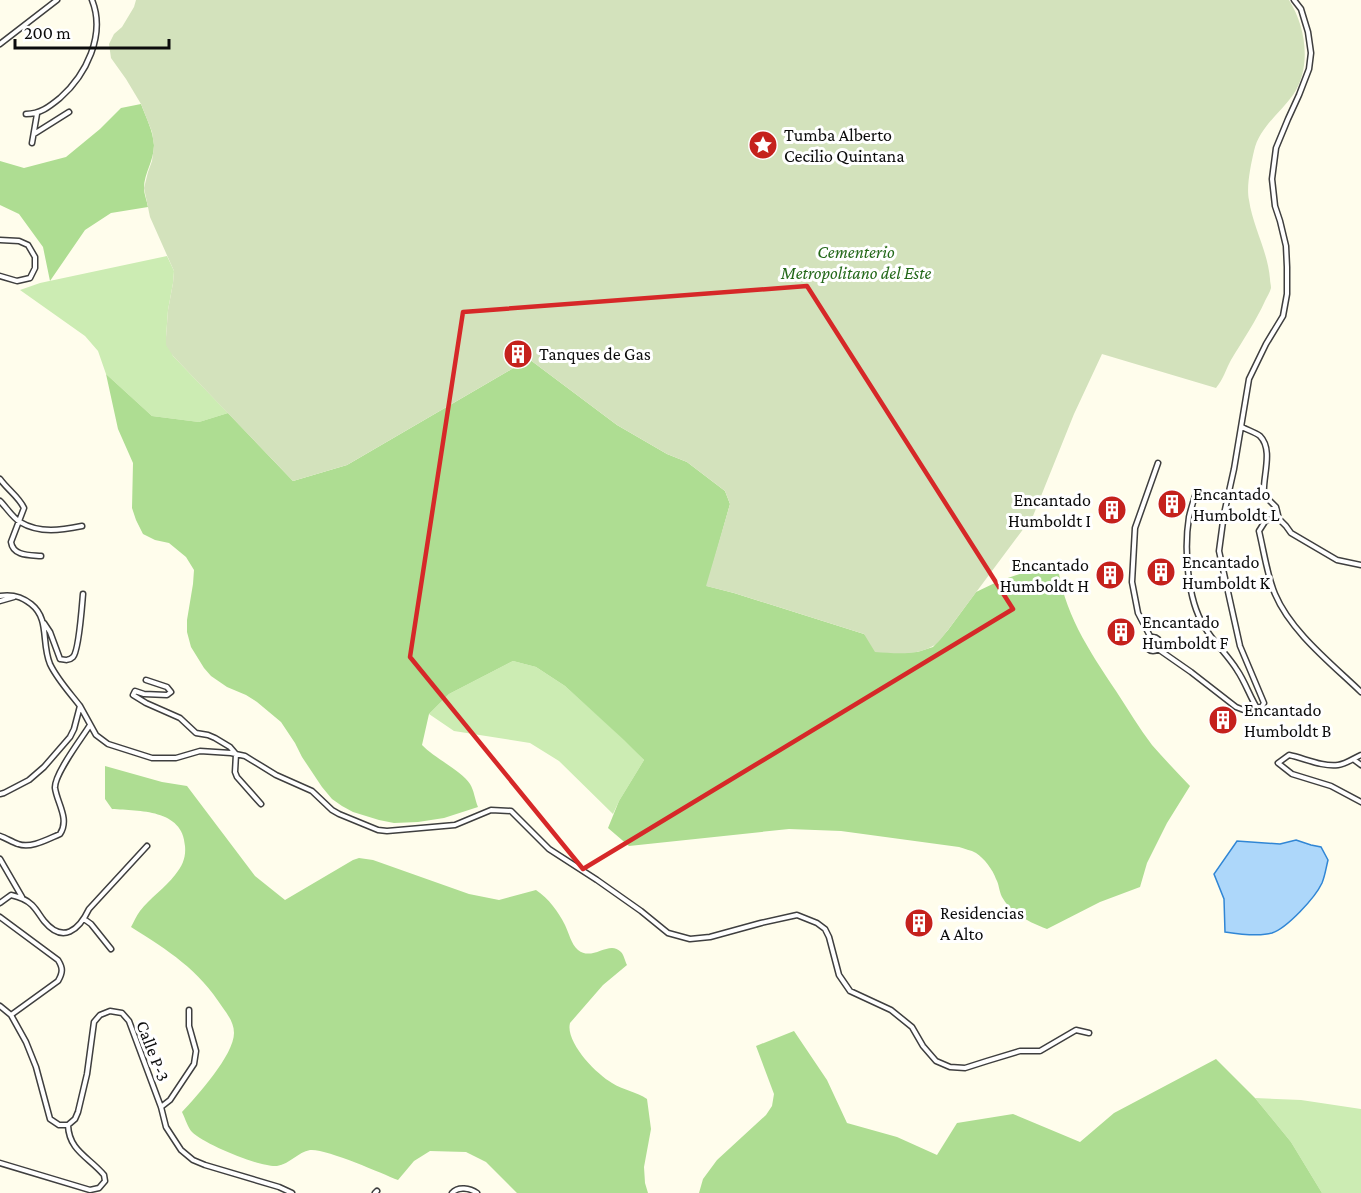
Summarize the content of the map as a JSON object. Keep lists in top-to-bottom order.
{
  "streets": {
    "street": ["Calle P-3"]
  },
  "parks": ["Cementerio Metropolitano del Este"],
  "places": {
    "place": ["Tumba Alberto Cecilio Quintana"],
    "building": [
      "Tanques de Gas",
      "Encantado Humboldt L",
      "Encantado Humboldt I",
      "Encantado Humboldt K",
      "Encantado Humboldt H",
      "Encantado Humboldt F",
      "Encantado Humboldt B",
      "Residencias A Alto"
    ]
  },
  "scale_bar": "200 m"
}
